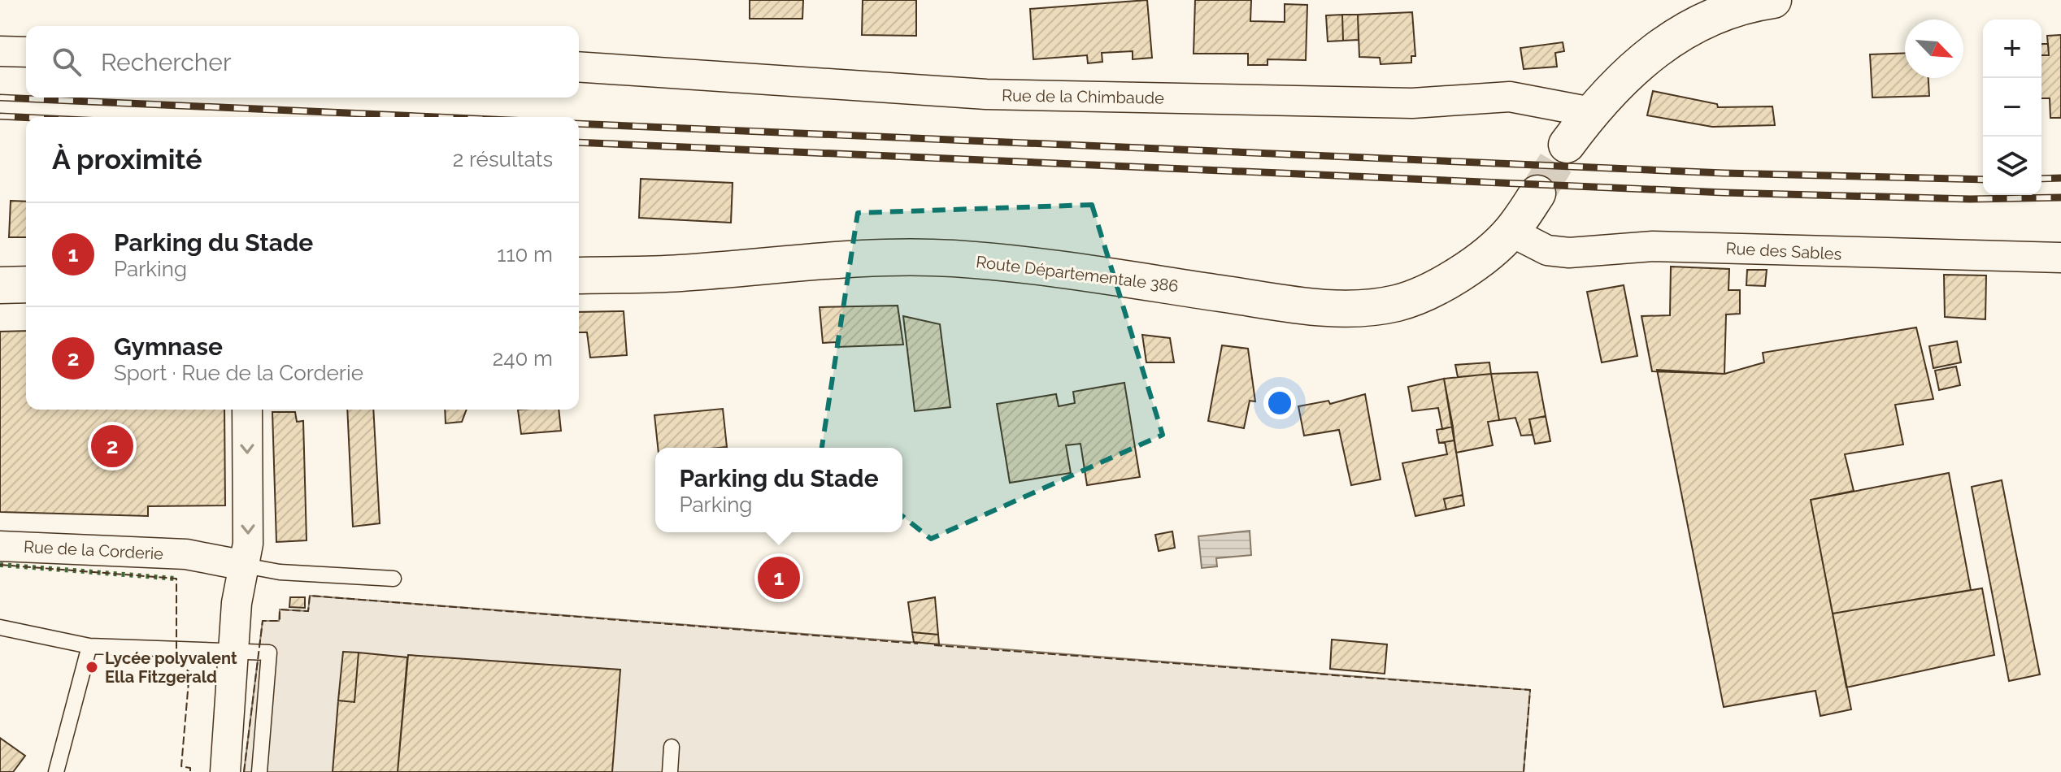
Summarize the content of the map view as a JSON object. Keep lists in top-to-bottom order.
{
  "streets": {
    "main road": ["Route Départementale 386"],
    "street": ["Rue de la Chimbaude", "Rue des Sables", "Rue de la Corderie"]
  },
  "crossings": [
    ["Rue des Sables", "Route Départementale 386"]
  ],
  "places": ["Lycée polyvalent Ella Fitzgerald"],
  "north": "bottom right",
  "page": {
    "map_buttons": ["+", "−"],
    "search": "Rechercher",
    "heading": ["À proximité", "2 résultats"],
    "list": [
      {
        "mark": "1",
        "name": "Parking du Stade",
        "note": "Parking",
        "value": "110 m"
      },
      {
        "mark": "2",
        "name": "Gymnase",
        "note": "Sport · Rue de la Corderie",
        "value": "240 m"
      }
    ],
    "pins": ["2", "1"],
    "popup": ["Parking du Stade", "Parking"]
  }
}
